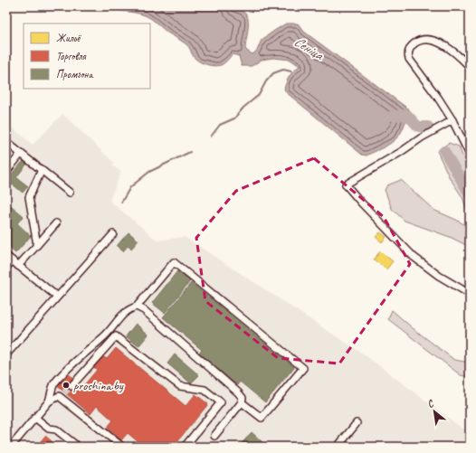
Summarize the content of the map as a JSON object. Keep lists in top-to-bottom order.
{
  "water": ["Сеніца"],
  "places": ["proshina.by"],
  "legend": ["Жильё", "Торговля", "Промзона"],
  "north": "top left"
}
